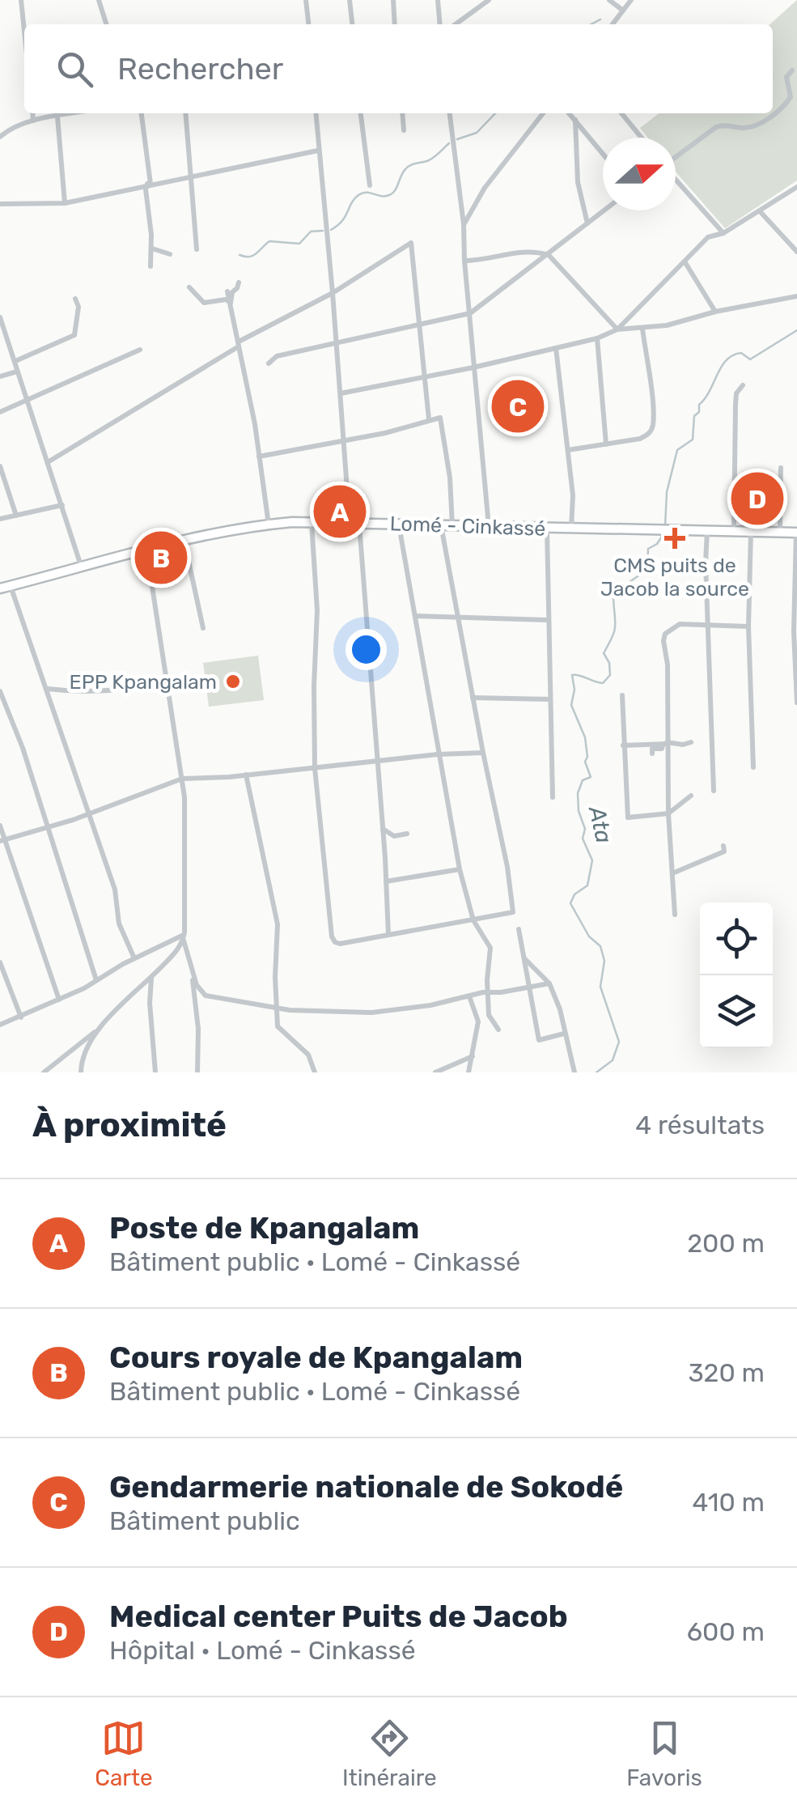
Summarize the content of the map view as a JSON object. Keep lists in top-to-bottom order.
{
  "streets": {
    "highway": ["Lomé - Cinkassé"]
  },
  "water": ["Ata"],
  "places": {
    "health": ["CMS puits de Jacob la source"],
    "other": ["EPP Kpangalam"]
  },
  "north": "right",
  "page": {
    "search": "Rechercher",
    "pins": [
      "C",
      "D",
      "A",
      "B"
    ],
    "heading": ["À proximité", "4 résultats"],
    "list": [
      {
        "mark": "A",
        "name": "Poste de Kpangalam",
        "note": "Bâtiment public · Lomé - Cinkassé",
        "value": "200 m"
      },
      {
        "mark": "B",
        "name": "Cours royale de Kpangalam",
        "note": "Bâtiment public · Lomé - Cinkassé",
        "value": "320 m"
      },
      {
        "mark": "C",
        "name": "Gendarmerie nationale de Sokodé",
        "note": "Bâtiment public",
        "value": "410 m"
      },
      {
        "mark": "D",
        "name": "Medical center Puits de Jacob",
        "note": "Hôpital · Lomé - Cinkassé",
        "value": "600 m"
      }
    ],
    "nav": ["Carte", "Itinéraire", "Favoris"]
  }
}
